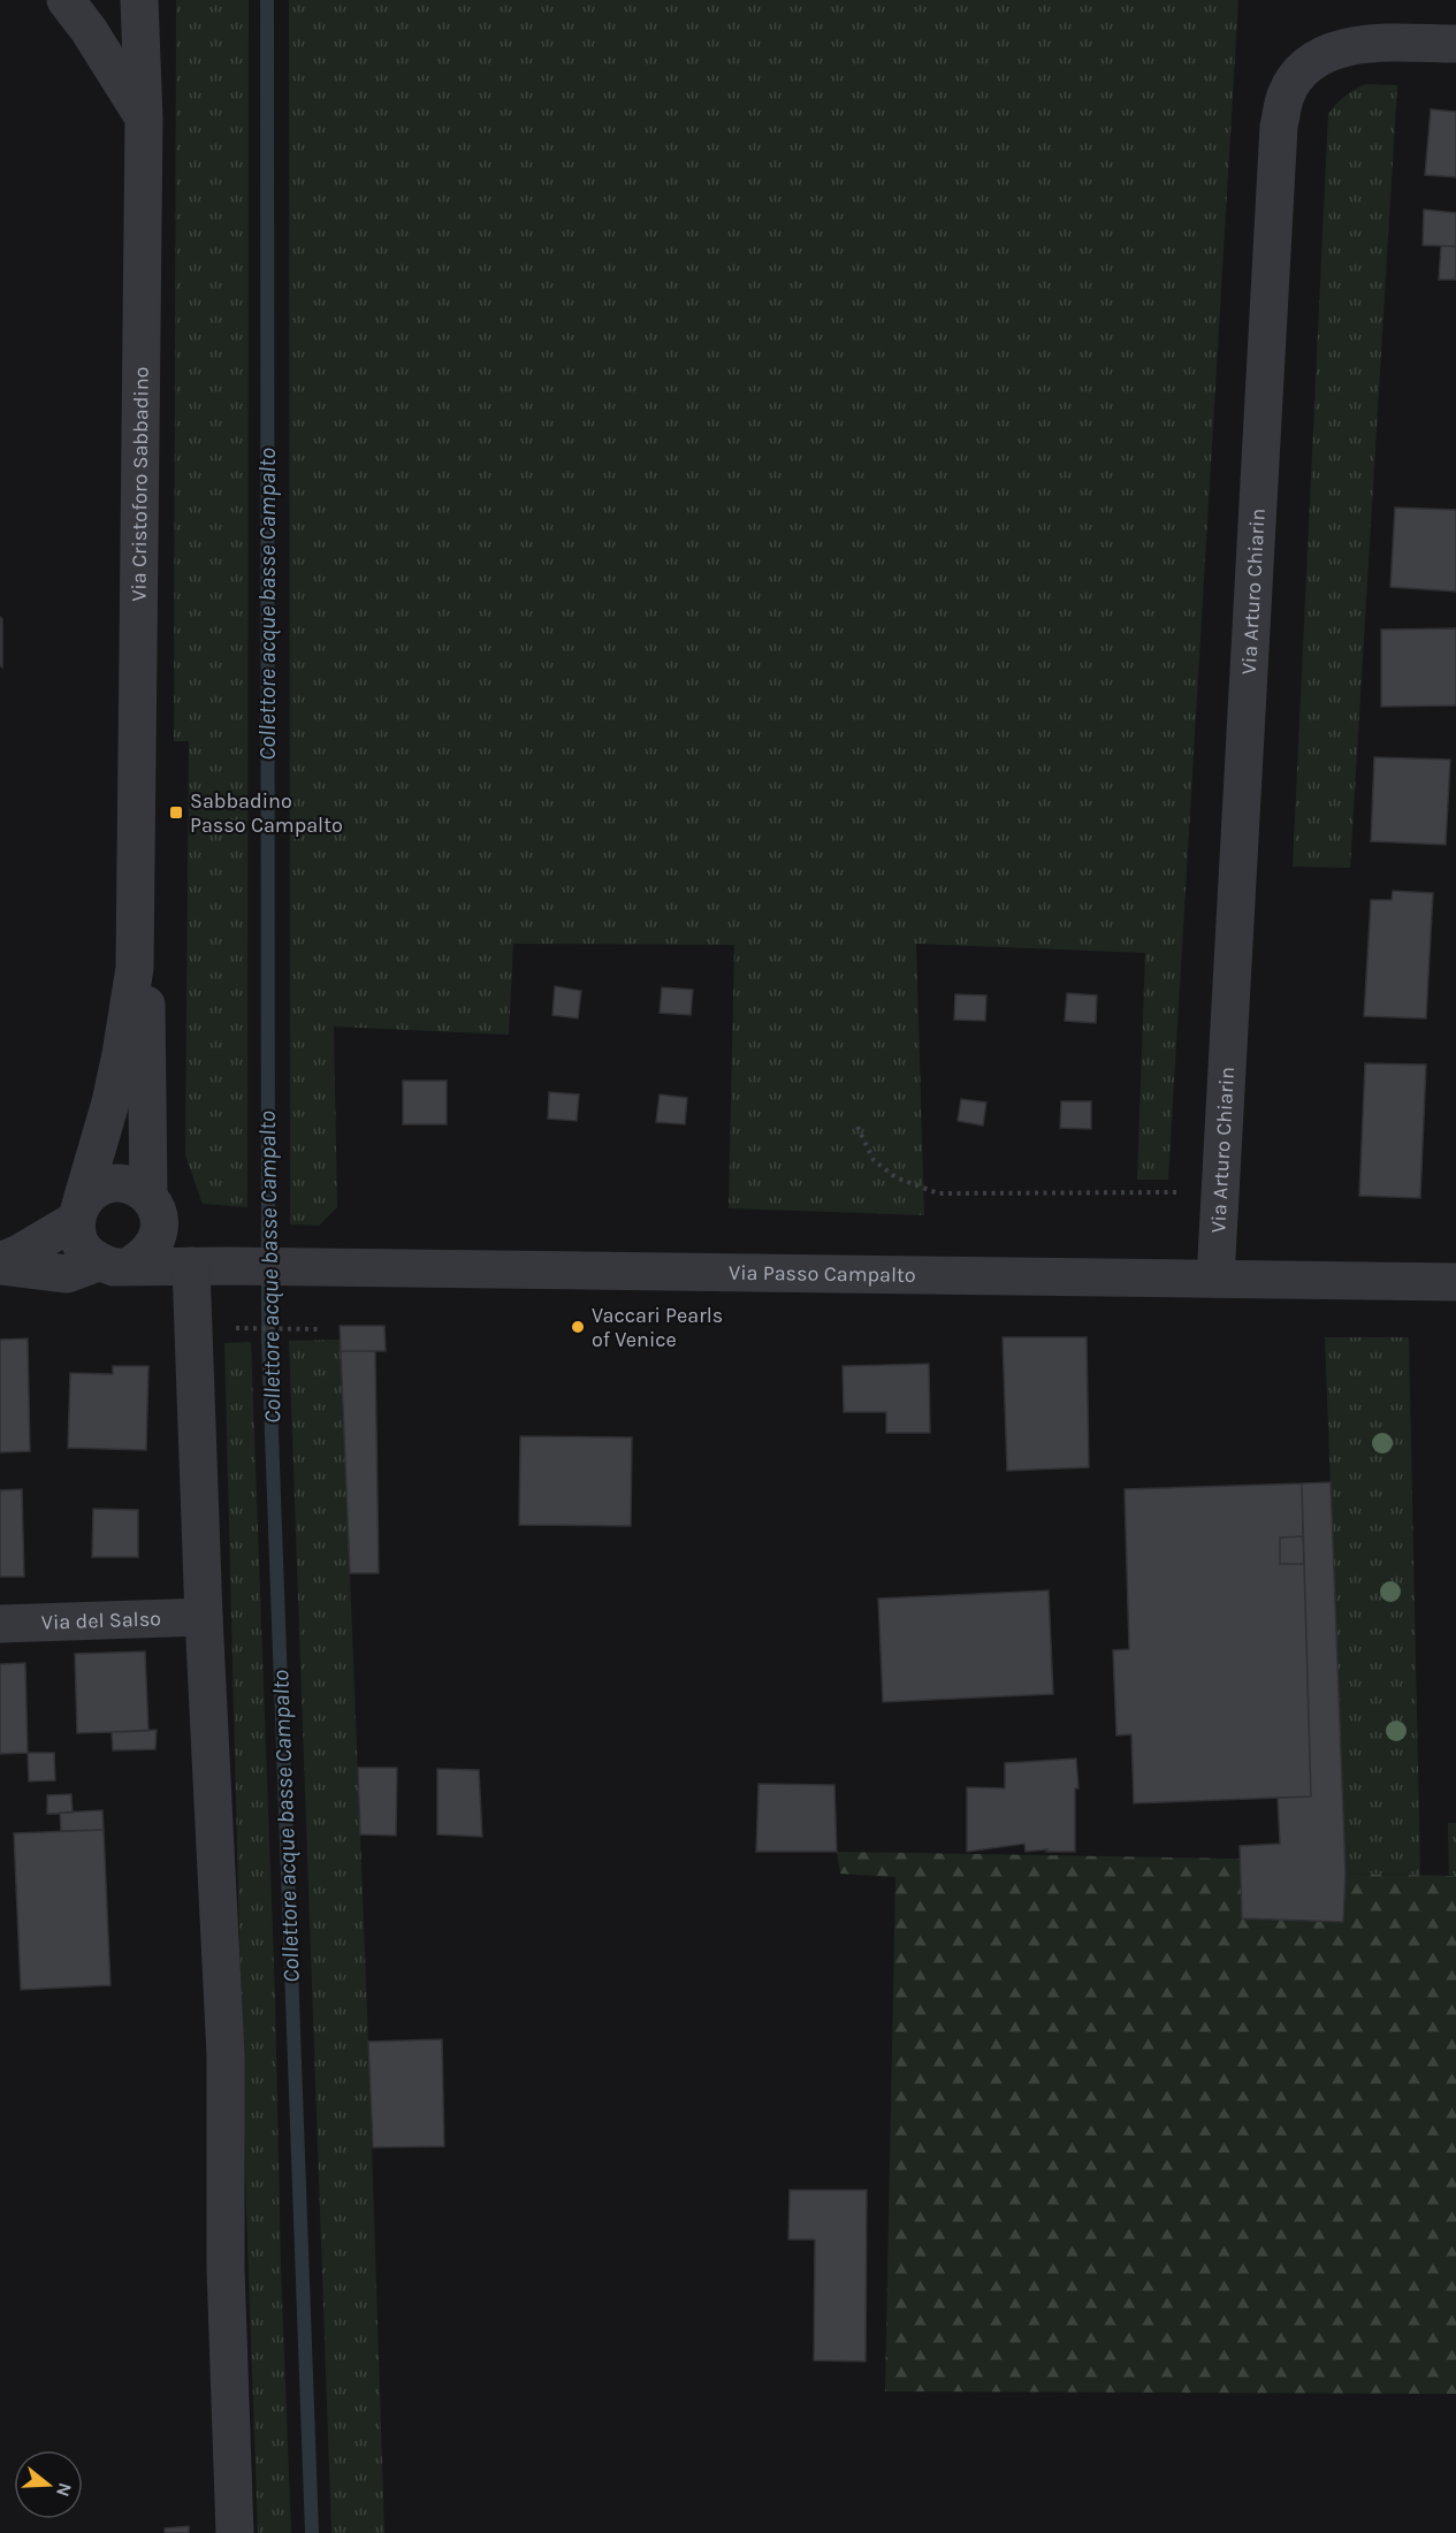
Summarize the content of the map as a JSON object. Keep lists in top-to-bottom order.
{
  "streets": {
    "street": [
      "Via Cristoforo Sabbadino",
      "Via Arturo Chiarin",
      "Via Passo Campalto",
      "Via del Salso"
    ]
  },
  "crossings": [
    ["Via Cristoforo Sabbadino", "Via Passo Campalto"],
    ["Via Arturo Chiarin", "Via Passo Campalto"]
  ],
  "water": ["Collettore acque basse Campalto"],
  "places": {
    "transit": ["Sabbadino Passo Campalto"],
    "other": ["Vaccari Pearls of Venice"]
  },
  "north": "right"
}
